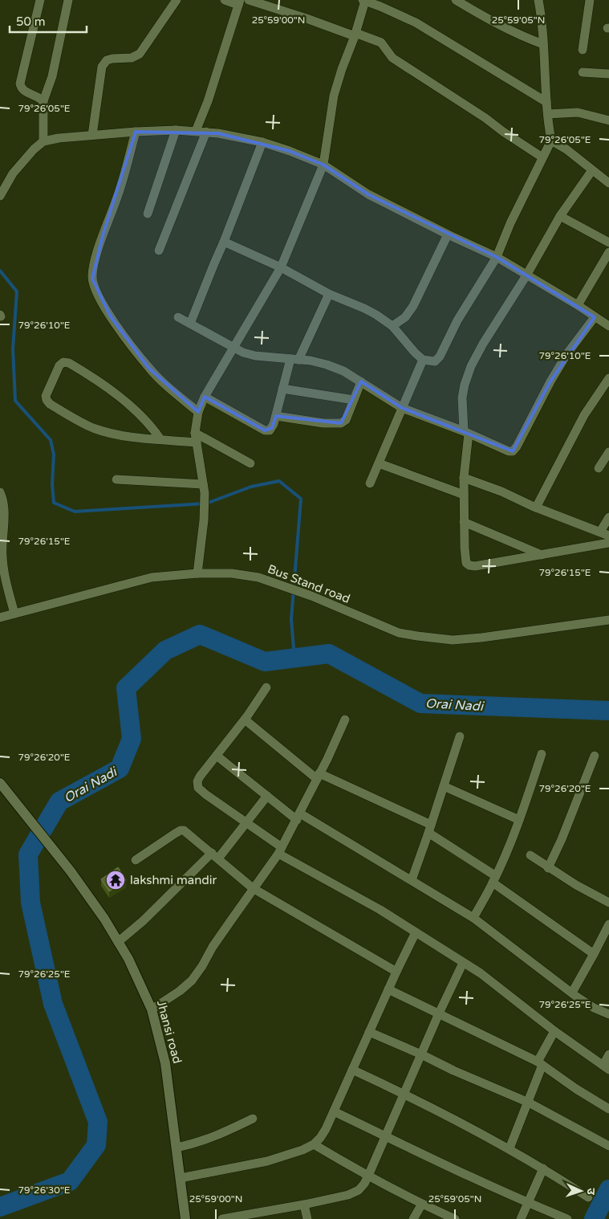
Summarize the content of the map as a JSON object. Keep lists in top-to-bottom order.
{
  "streets": {
    "street": ["Bus Stand road", "Jhansi road"]
  },
  "water": ["Orai Nadi"],
  "places": {
    "temple": ["lakshmi mandir"]
  },
  "scale_bar": "50 m",
  "north": "right",
  "coordinates": [
    "25°59'00\"N",
    "25°59'05\"N",
    "79°26'05\"E",
    "79°26'10\"E",
    "79°26'15\"E",
    "79°26'20\"E",
    "79°26'25\"E",
    "79°26'30\"E"
  ]
}
